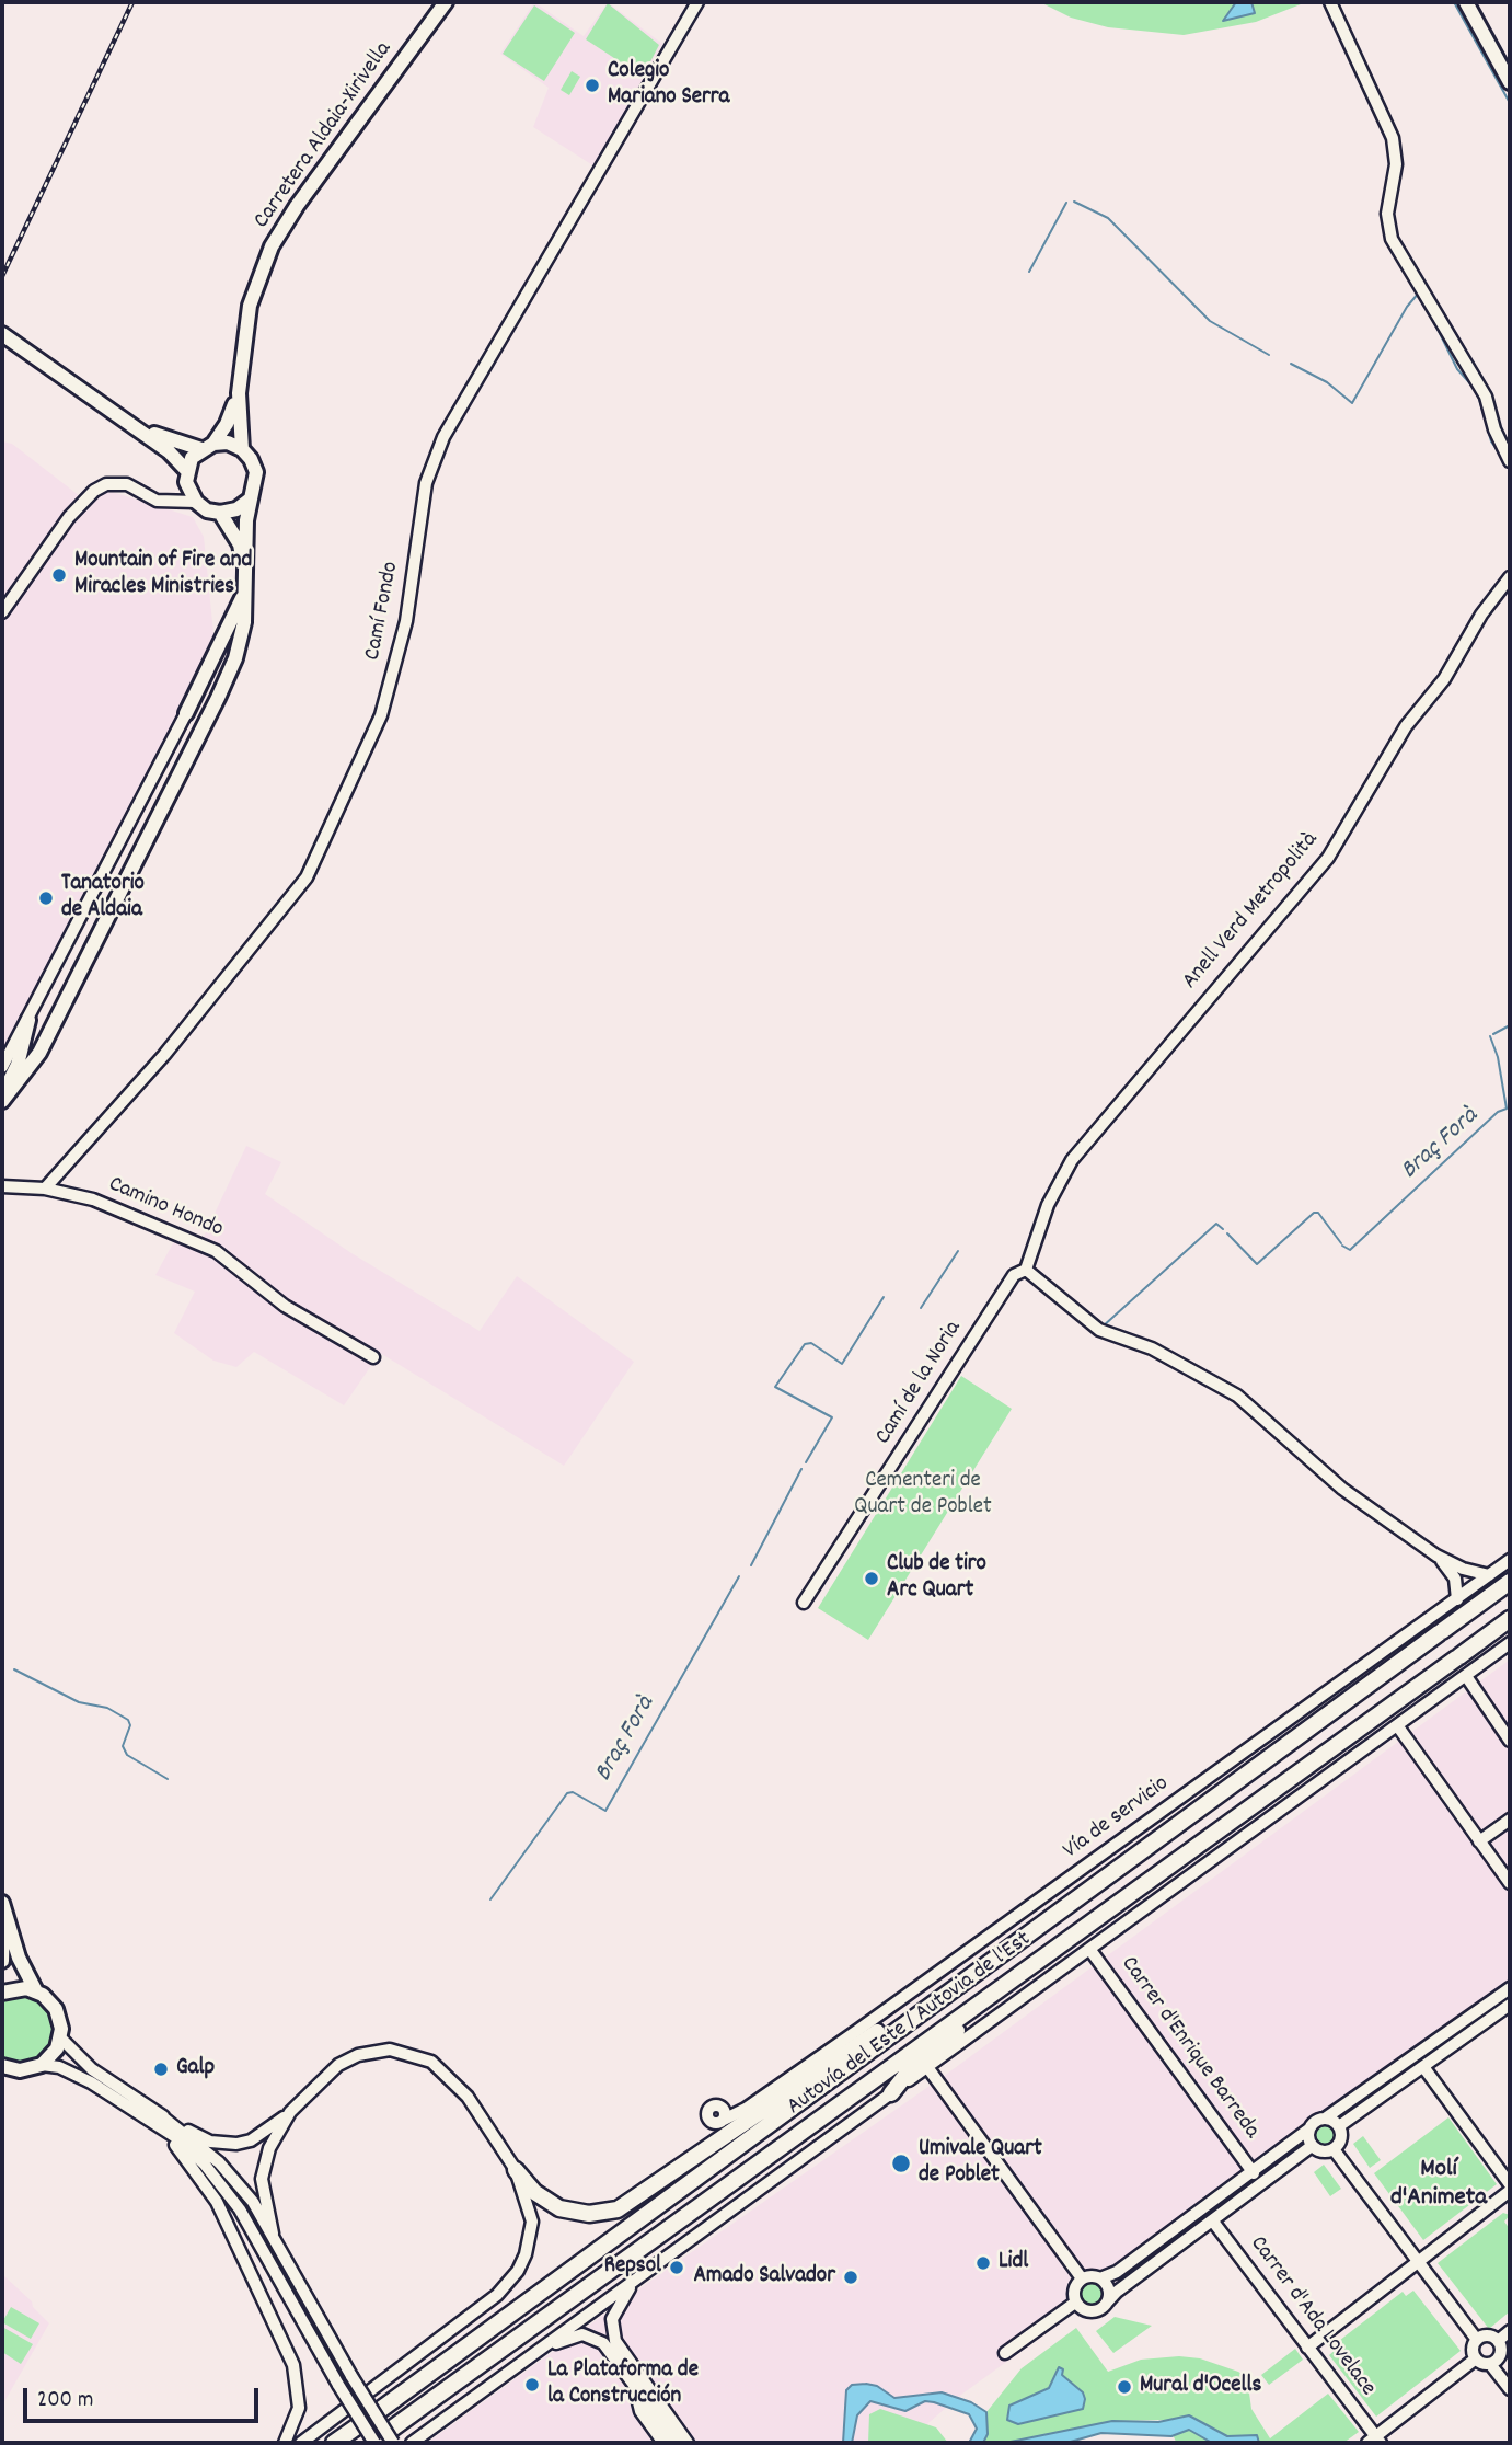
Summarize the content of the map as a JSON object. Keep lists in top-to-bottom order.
{
  "streets": {
    "highway": ["Autovía del Este / Autovia de l'Est"],
    "main road": ["Carretera Aldaia-Xirivella"],
    "street": [
      "Camí Fondo",
      "Anell Verd Metropolità",
      "Camino Hondo",
      "Camí de la Noria",
      "Vía de servicio",
      "Carrer d'Enrique Barreda",
      "Carrer d'Ada Lovelace"
    ]
  },
  "crossings": [
    ["Camí Fondo", "Camino Hondo"],
    ["Anell Verd Metropolità", "Camí de la Noria"]
  ],
  "districts": ["Molí d'Animeta"],
  "water": ["Braç Forà"],
  "parks": ["Cementeri de Quart de Poblet"],
  "places": [
    "Colegio Mariano Serra",
    "Mountain of Fire and Miracles Ministries",
    "Tanatorio de Aldaia",
    "Club de tiro Arc Quart",
    "Galp",
    "Umivale Quart de Poblet",
    "Lidl",
    "Repsol",
    "Amado Salvador",
    "La Plataforma de la Construcción",
    "Mural d'Ocells"
  ],
  "scale_bar": "200 m"
}
